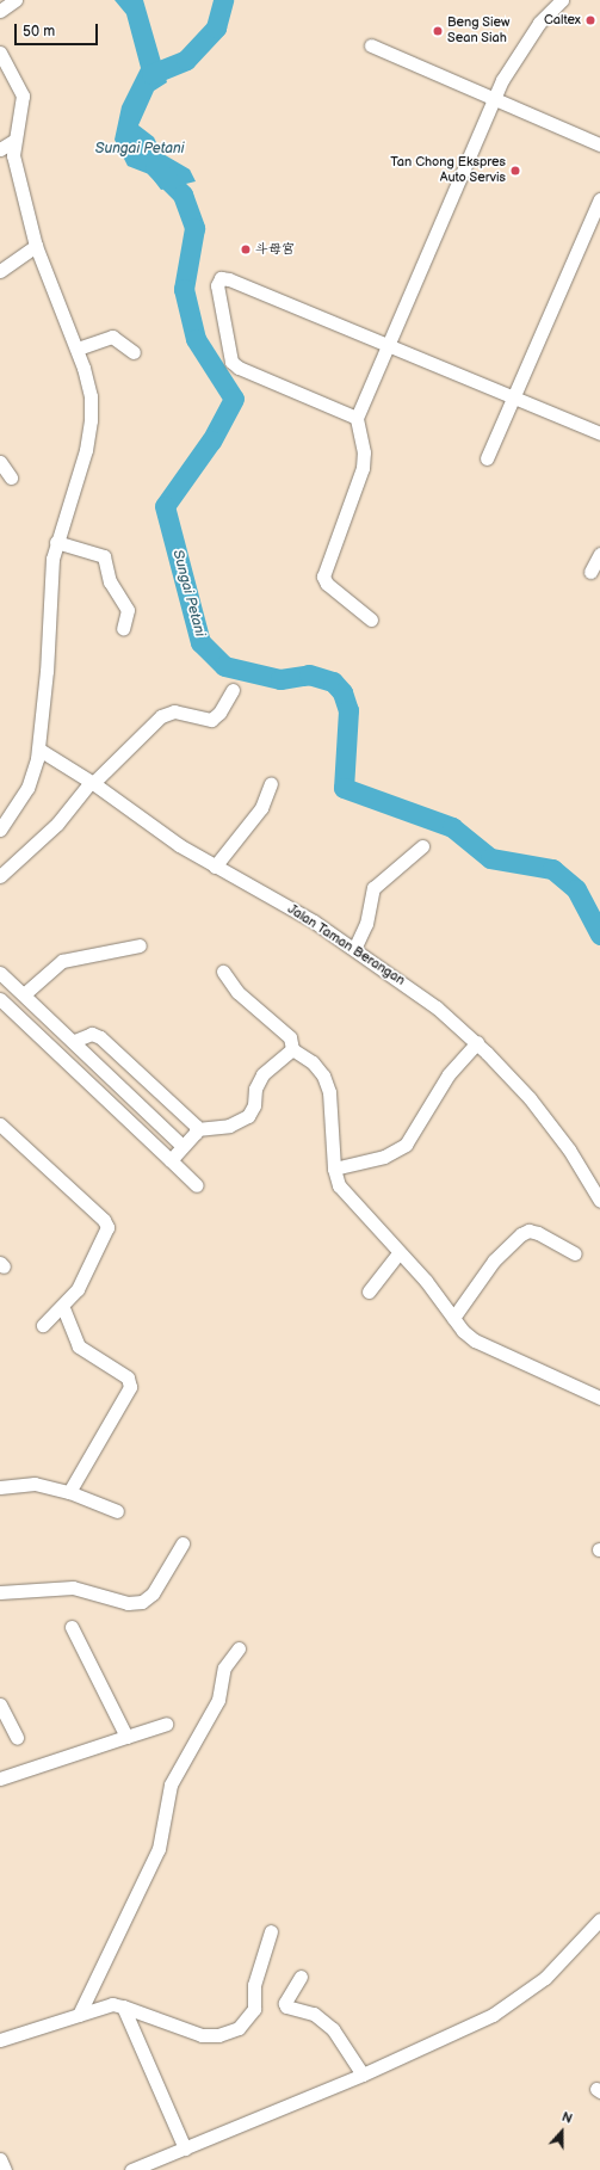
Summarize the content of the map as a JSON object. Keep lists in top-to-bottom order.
{
  "streets": {
    "street": ["Jalan Taman Berangan"]
  },
  "water": ["Sungai Petani"],
  "places": [
    "Caltex",
    "Beng Siew Sean Siah",
    "Tan Chong Ekspres Auto Servis",
    "斗母宫"
  ],
  "scale_bar": "50 m",
  "north": "top"
}
